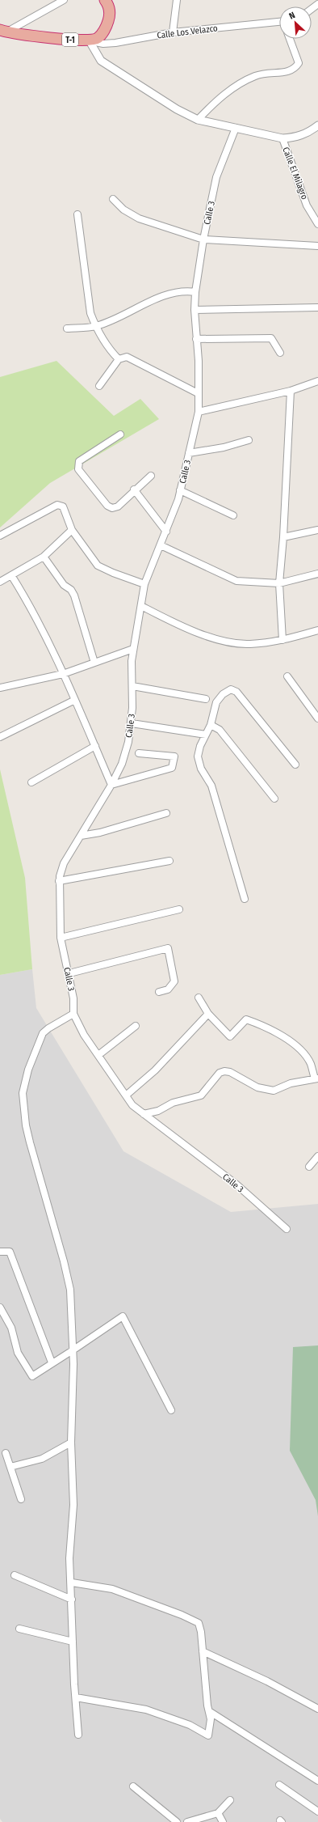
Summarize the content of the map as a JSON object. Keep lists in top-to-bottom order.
{
  "streets": {
    "highway": ["T-1"],
    "street": ["Calle Los Velazco", "Calle El Milagro", "Calle 3"]
  },
  "crossings": [
    ["Calle Los Velazco", "T-1"]
  ],
  "north": "top left"
}
